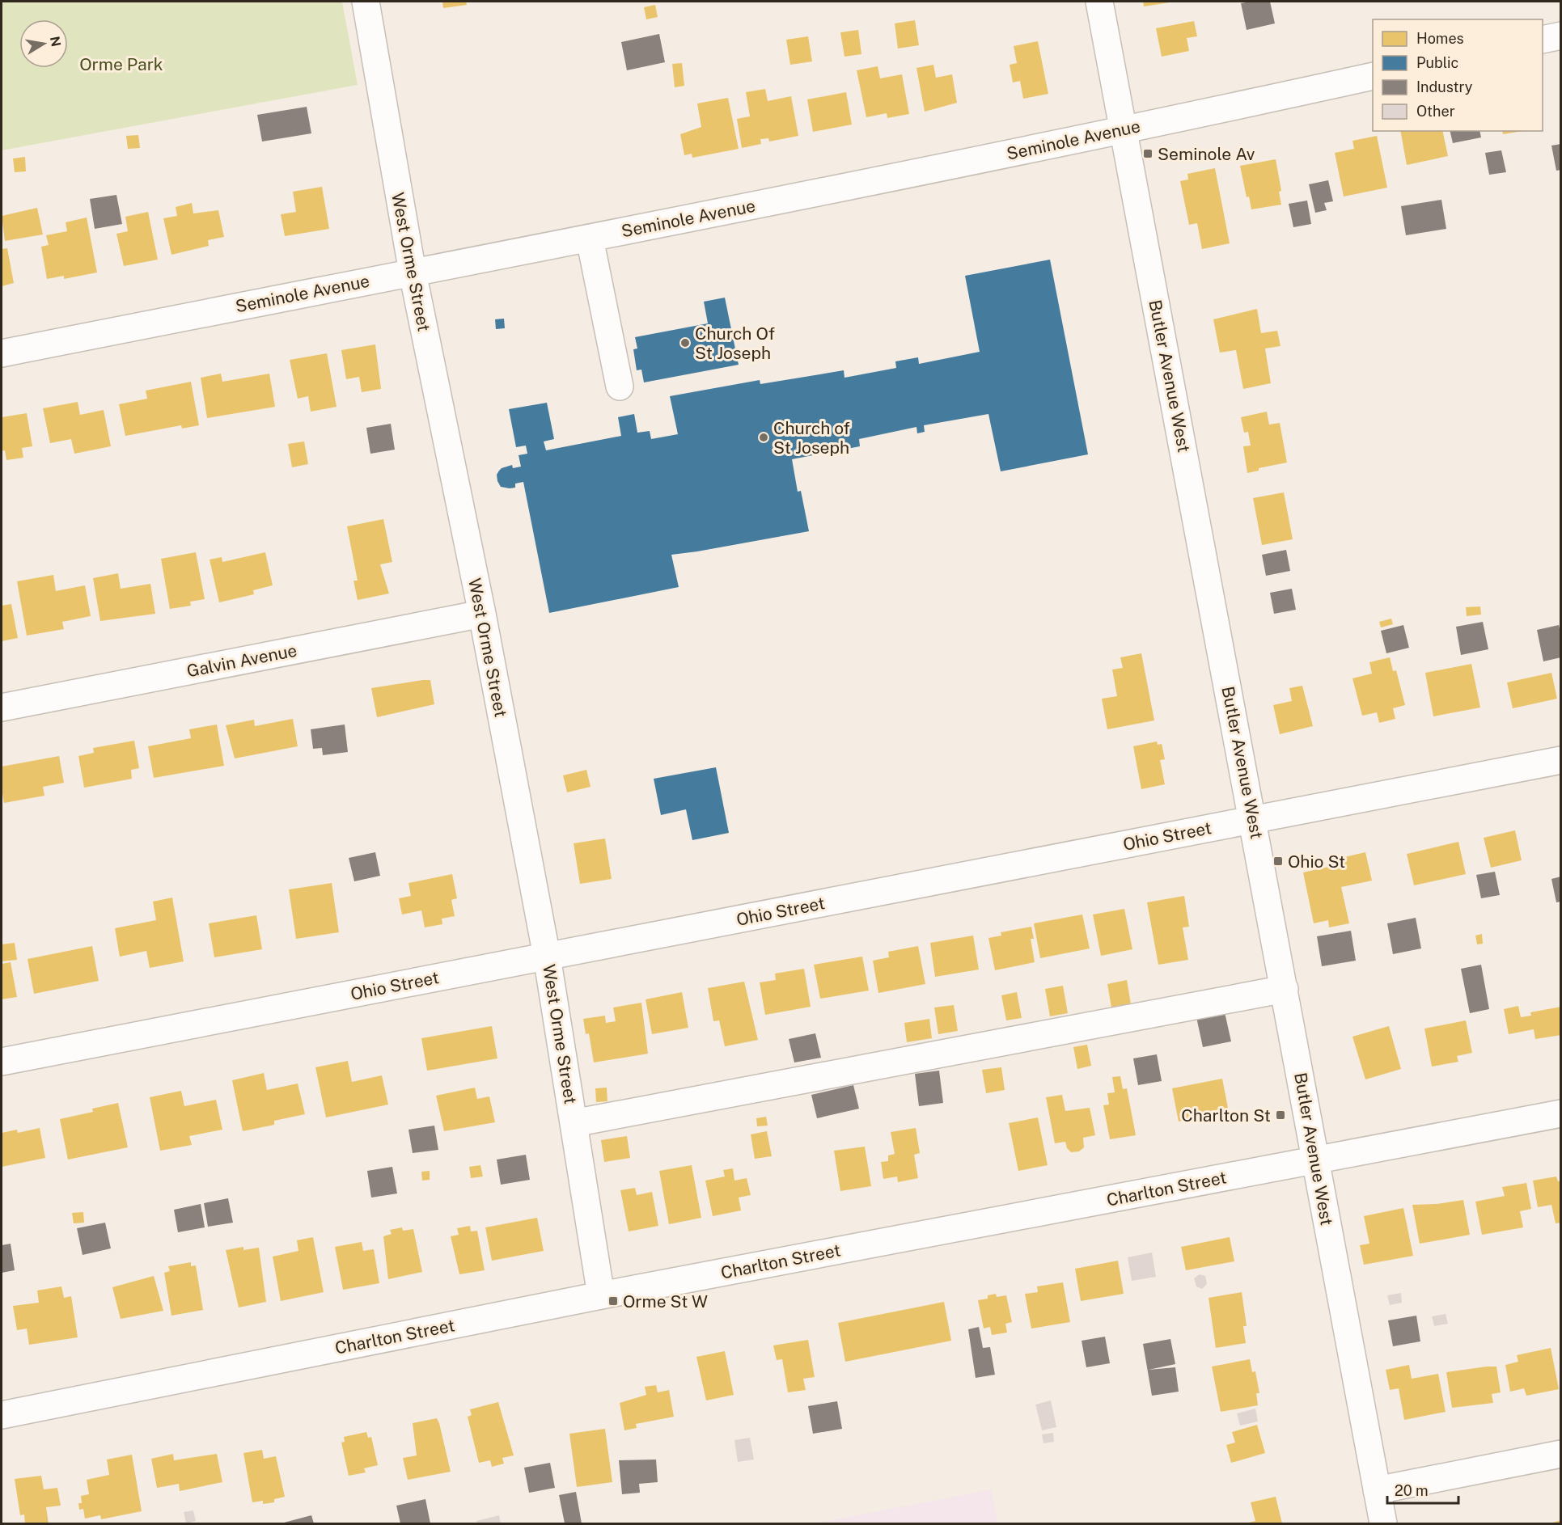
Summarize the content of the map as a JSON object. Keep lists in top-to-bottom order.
{
  "streets": {
    "street": [
      "Seminole Avenue",
      "West Orme Street",
      "Butler Avenue West",
      "Galvin Avenue",
      "Ohio Street",
      "Charlton Street"
    ]
  },
  "crossings": [
    ["Seminole Avenue", "West Orme Street"],
    ["Seminole Avenue", "Butler Avenue West"],
    ["West Orme Street", "Galvin Avenue"],
    ["West Orme Street", "Ohio Street"],
    ["West Orme Street", "Charlton Street"],
    ["Butler Avenue West", "Ohio Street"],
    ["Butler Avenue West", "Charlton Street"]
  ],
  "parks": ["Orme Park"],
  "places": {
    "transit": [
      "Seminole Av",
      "Ohio St",
      "Charlton St",
      "Orme St W"
    ],
    "other": ["Church Of St Joseph", "Church of St Joseph"]
  },
  "legend": [
    "Homes",
    "Public",
    "Industry",
    "Other"
  ],
  "scale_bar": "20 m",
  "north": "right"
}
